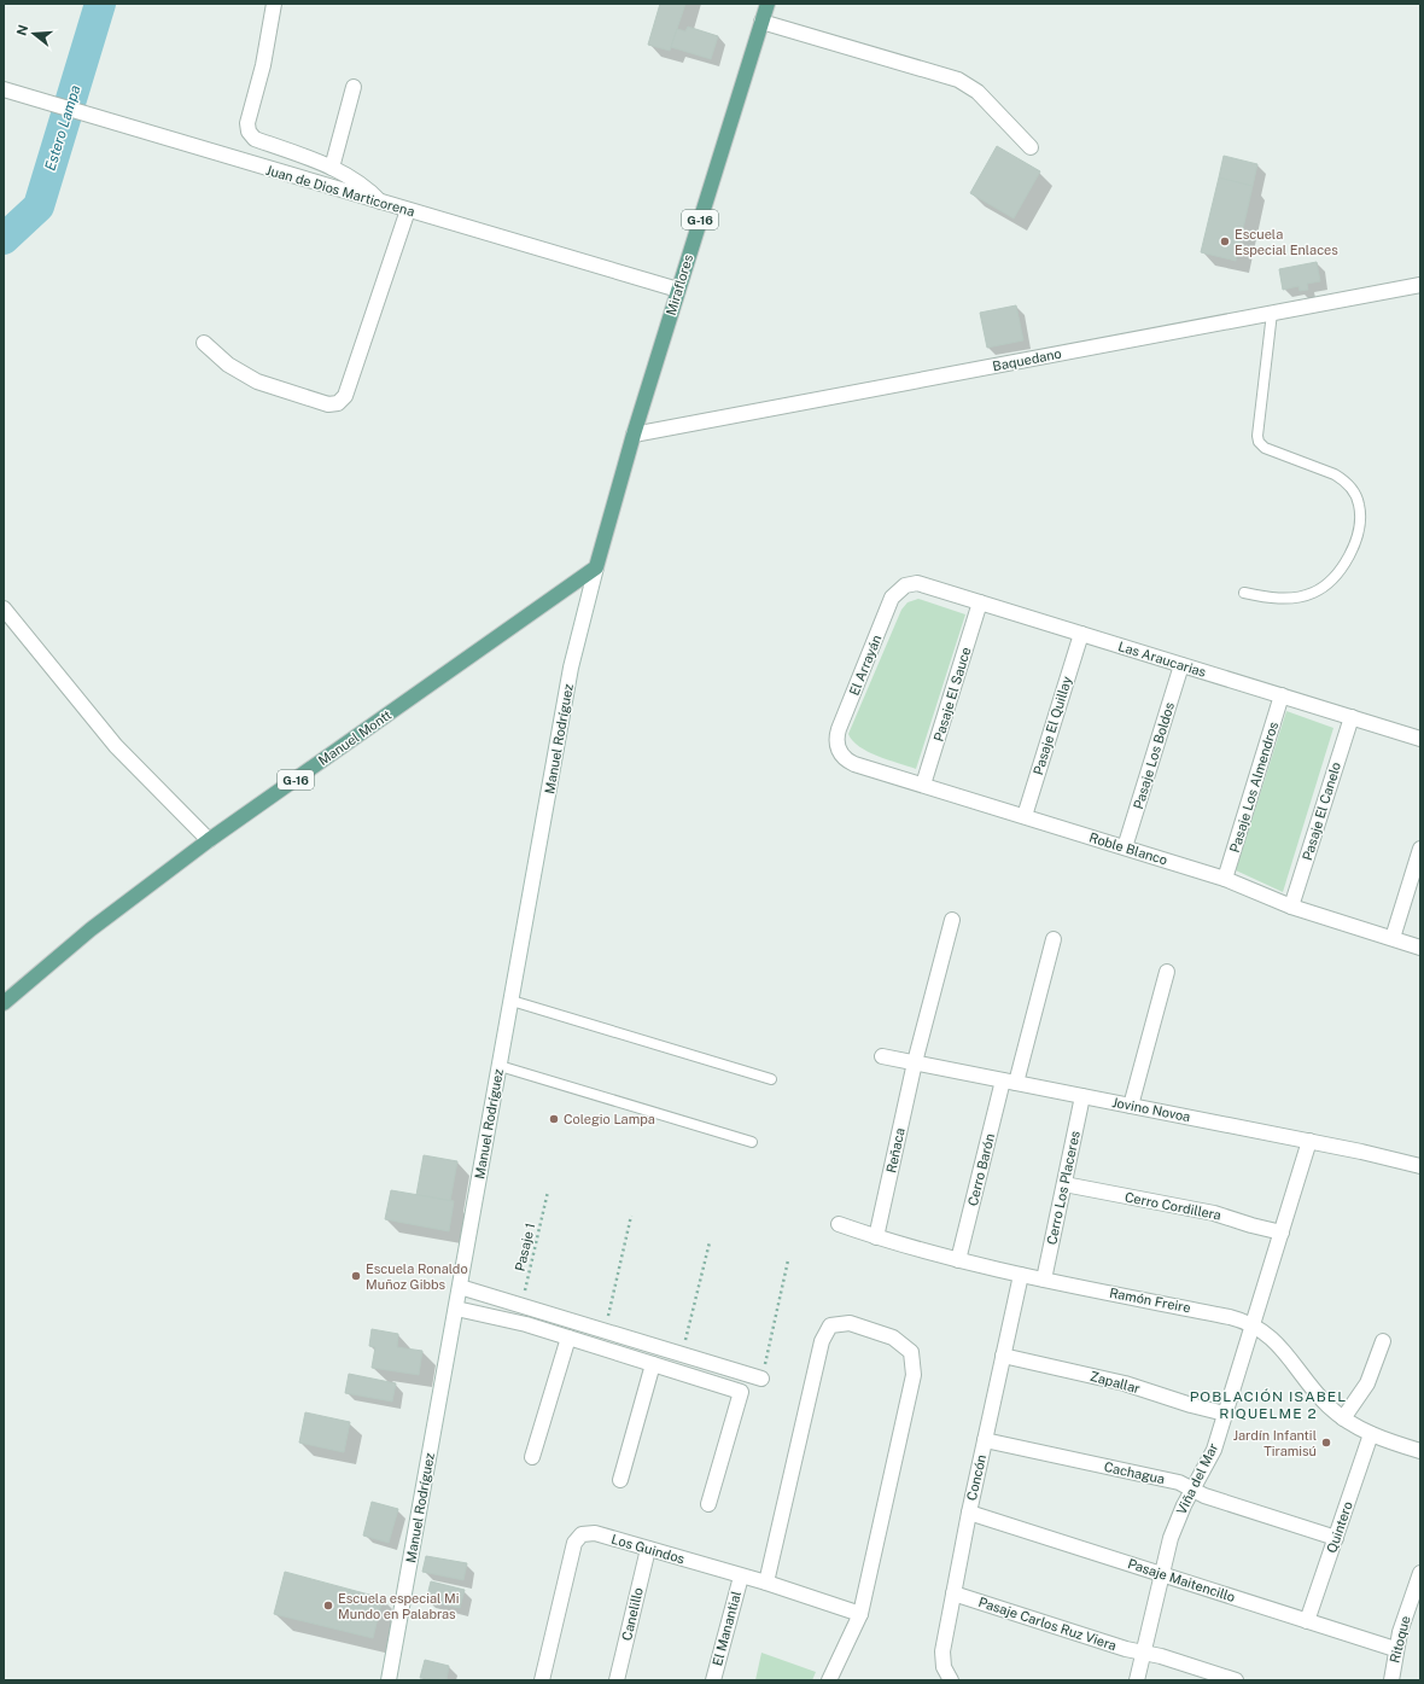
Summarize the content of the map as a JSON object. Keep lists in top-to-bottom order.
{
  "streets": {
    "main road": ["G-16", "Miraflores", "Manuel Montt"],
    "street": [
      "Juan de Dios Marticorena",
      "Baquedano",
      "Las Araucarias",
      "El Arrayán",
      "Pasaje El Sauce",
      "Pasaje El Quillay",
      "Manuel Rodríguez",
      "Pasaje Los Boldos",
      "Pasaje Los Almendros",
      "Pasaje El Canelo",
      "Roble Blanco",
      "Jovino Novoa",
      "Reñaca",
      "Cerro Barón",
      "Cerro Los Placeres",
      "Cerro Cordillera",
      "Ramón Freire",
      "Zapallar",
      "Cachagua",
      "Concón",
      "Viña del Mar",
      "Quintero",
      "Los Guindos",
      "Pasaje Maitencillo",
      "Canelillo",
      "Pasaje Carlos Ruz Viera",
      "El Manantial",
      "Ritoque"
    ],
    "path": ["Pasaje 1"]
  },
  "crossings": [
    ["Juan de Dios Marticorena", "Miraflores"],
    ["Miraflores", "Baquedano"],
    ["Miraflores", "Manuel Montt"],
    ["Miraflores", "Manuel Rodríguez"],
    ["Las Araucarias", "El Arrayán"],
    ["Las Araucarias", "Pasaje El Sauce"],
    ["Las Araucarias", "Pasaje El Quillay"],
    ["Las Araucarias", "Pasaje Los Boldos"],
    ["Las Araucarias", "Pasaje Los Almendros"],
    ["Las Araucarias", "Pasaje El Canelo"],
    ["El Arrayán", "Roble Blanco"],
    ["Pasaje El Sauce", "Roble Blanco"],
    ["Pasaje El Quillay", "Roble Blanco"],
    ["Manuel Montt", "Manuel Rodríguez"],
    ["Pasaje Los Boldos", "Roble Blanco"],
    ["Pasaje Los Almendros", "Roble Blanco"],
    ["Pasaje El Canelo", "Roble Blanco"],
    ["Jovino Novoa", "Reñaca"],
    ["Jovino Novoa", "Cerro Barón"],
    ["Jovino Novoa", "Cerro Los Placeres"],
    ["Jovino Novoa", "Viña del Mar"],
    ["Reñaca", "Ramón Freire"],
    ["Cerro Barón", "Ramón Freire"],
    ["Cerro Los Placeres", "Cerro Cordillera"],
    ["Cerro Los Placeres", "Ramón Freire"],
    ["Cerro Cordillera", "Viña del Mar"],
    ["Ramón Freire", "Concón"],
    ["Ramón Freire", "Viña del Mar"],
    ["Ramón Freire", "Quintero"],
    ["Zapallar", "Concón"],
    ["Zapallar", "Viña del Mar"],
    ["Cachagua", "Concón"],
    ["Cachagua", "Viña del Mar"],
    ["Cachagua", "Quintero"],
    ["Concón", "Pasaje Maitencillo"],
    ["Concón", "Pasaje Carlos Ruz Viera"],
    ["Viña del Mar", "Pasaje Maitencillo"],
    ["Viña del Mar", "Pasaje Carlos Ruz Viera"],
    ["Quintero", "Pasaje Maitencillo"],
    ["Los Guindos", "Canelillo"],
    ["Los Guindos", "El Manantial"],
    ["Pasaje Maitencillo", "Ritoque"]
  ],
  "districts": ["POBLACIÓN ISABEL RIQUELME 2"],
  "water": ["Estero Lampa"],
  "places": [
    "Escuela Especial Enlaces",
    "Colegio Lampa",
    "Escuela Ronaldo Muñoz Gibbs",
    "Jardín Infantil Tiramisú",
    "Escuela especial Mi Mundo en Palabras"
  ],
  "north": "left"
}
